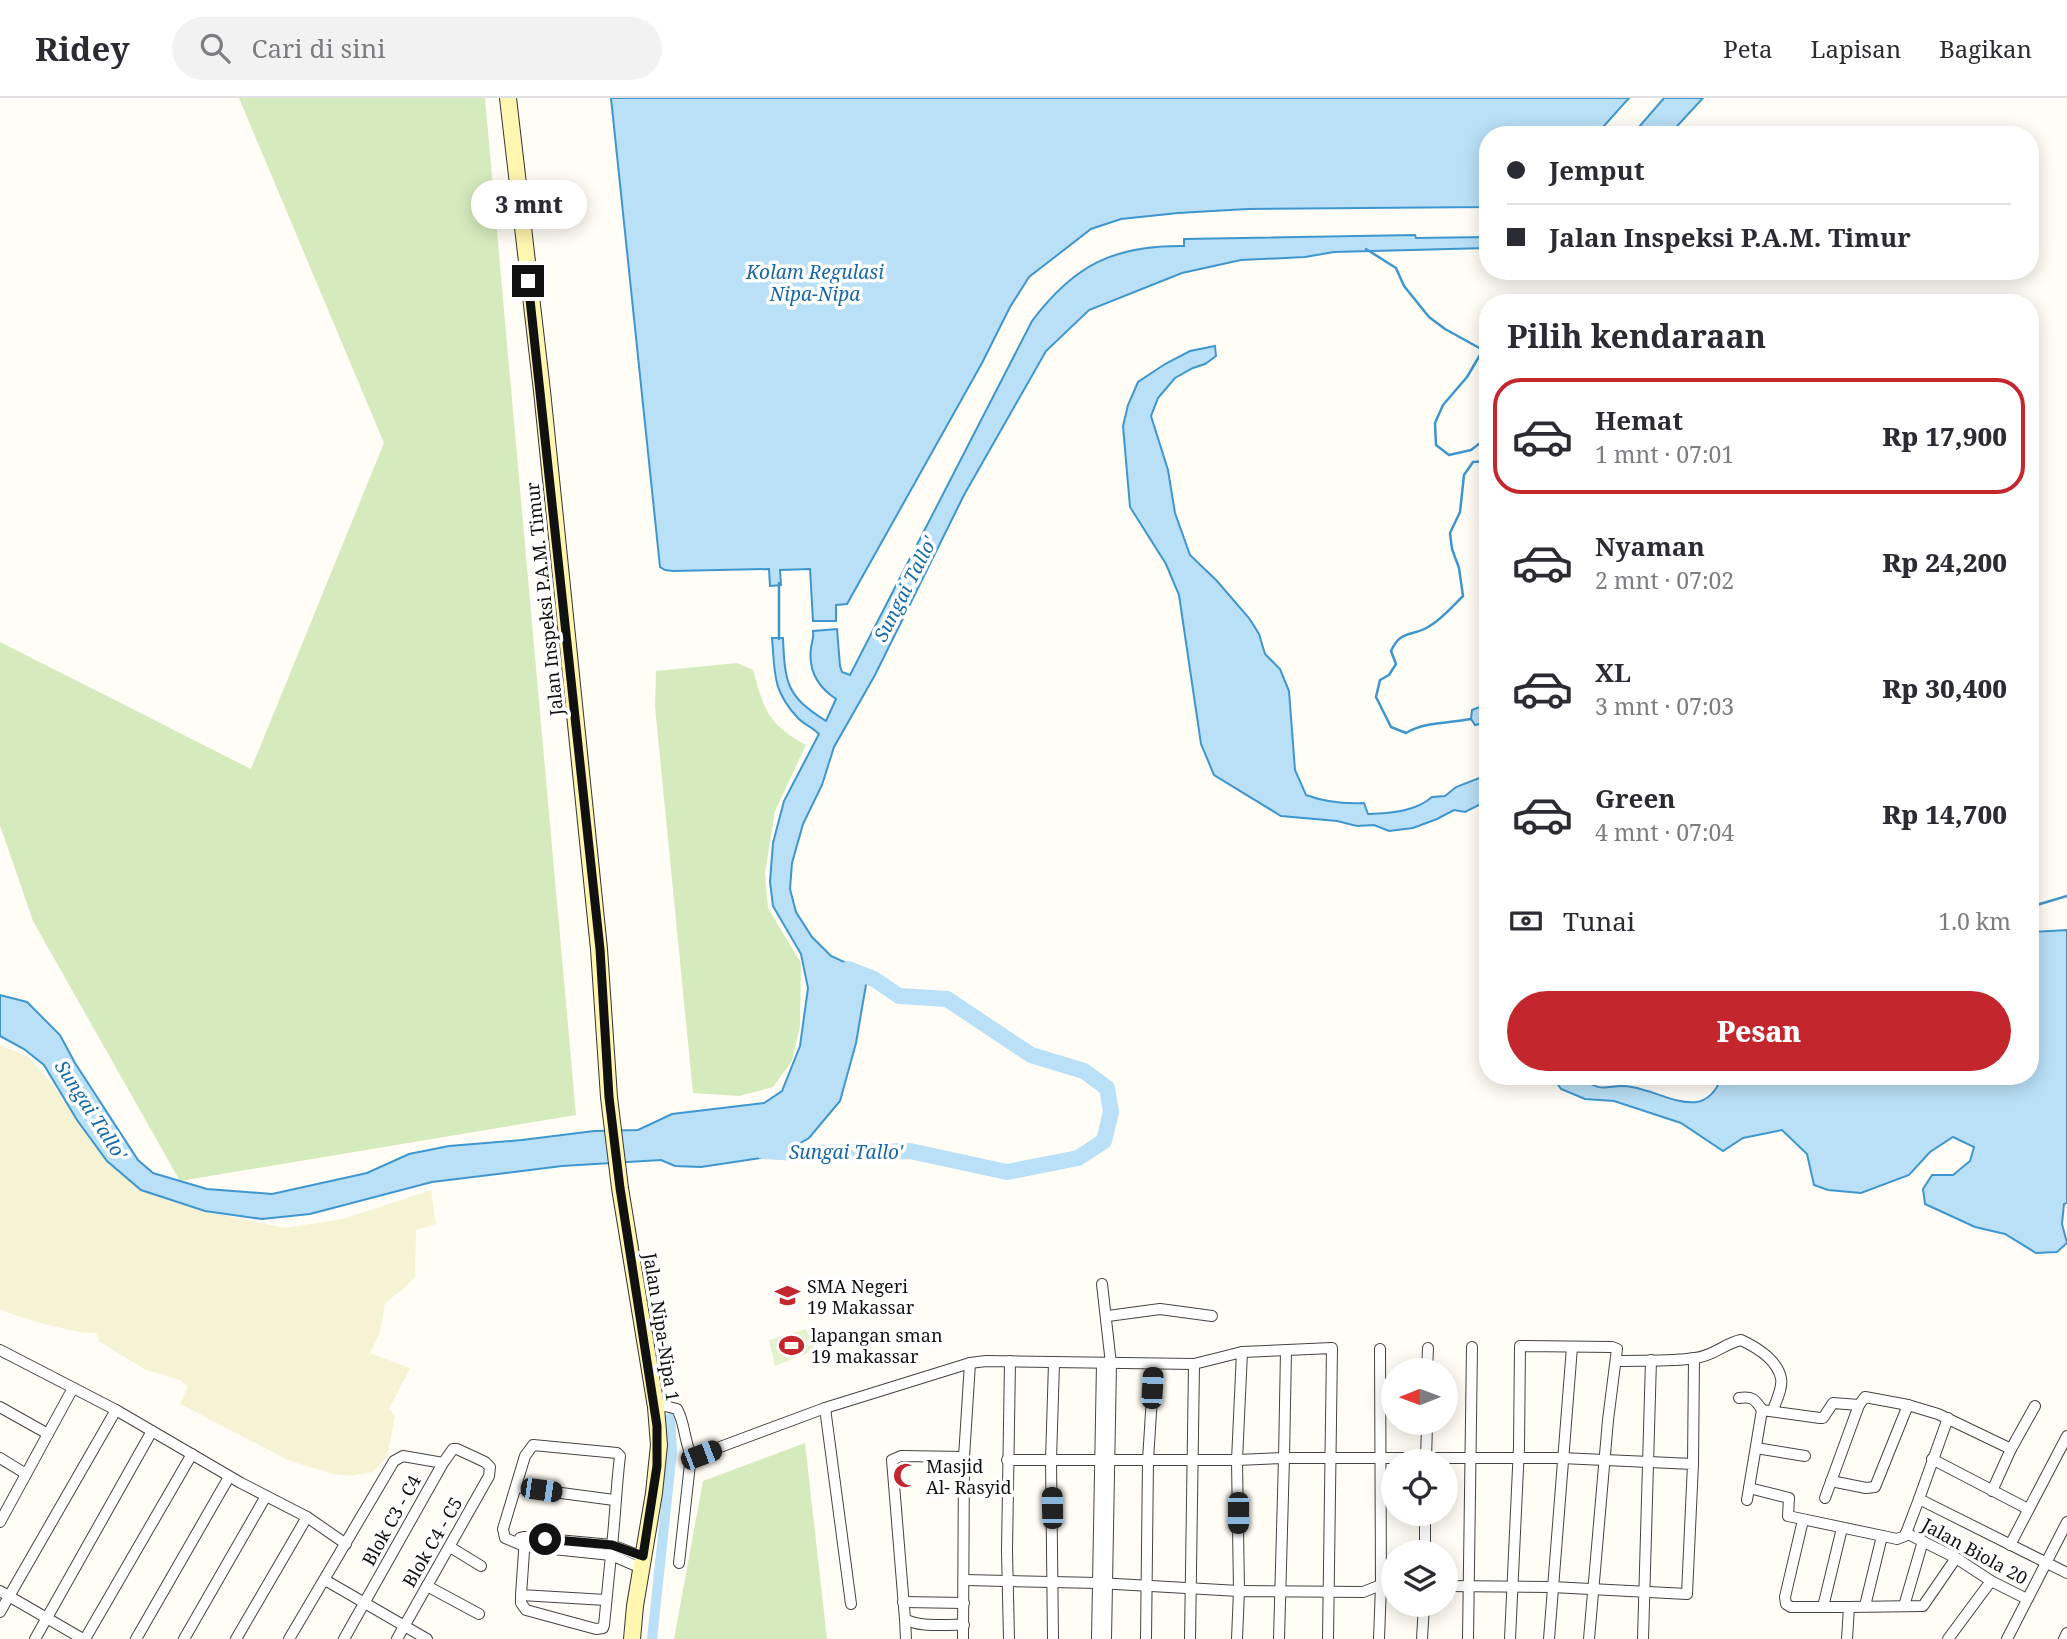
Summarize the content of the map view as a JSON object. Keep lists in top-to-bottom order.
{
  "streets": {
    "street": [
      "Jalan Inspeksi P.A.M. Timur",
      "Jalan Nipa-Nipa 1",
      "Blok C3 - C4",
      "Blok C4 - C5",
      "Jalan Biola 20"
    ]
  },
  "crossings": [
    ["Jalan Inspeksi P.A.M. Timur", "Jalan Nipa-Nipa 1"],
    ["Blok C3 - C4", "Blok C4 - C5"]
  ],
  "water": ["Kolam Regulasi Nipa-Nipa", "Sungai Tallo'"],
  "places": {
    "school or university": ["SMA Negeri 19 Makassar"],
    "sports": ["lapangan sman 19 makassar"],
    "mosque": ["Masjid Al- Rasyid"]
  },
  "north": "left",
  "page": {
    "header": "Ridey",
    "search": "Cari di sini",
    "nav": ["Peta", "Lapisan", "Bagikan"],
    "banner": ["Jemput", "Jalan Inspeksi P.A.M. Timur"],
    "bubble": "3 mnt",
    "heading": "Pilih kendaraan",
    "list": [
      {
        "name": "Hemat",
        "note": "1 mnt · 07:01",
        "value": "Rp 17,900"
      },
      {
        "name": "Nyaman",
        "note": "2 mnt · 07:02",
        "value": "Rp 24,200"
      },
      {
        "name": "XL",
        "note": "3 mnt · 07:03",
        "value": "Rp 30,400"
      },
      {
        "name": "Green",
        "note": "4 mnt · 07:04",
        "value": "Rp 14,700"
      }
    ],
    "pay": ["Tunai", "1.0 km"],
    "buttons": "Pesan"
  }
}
